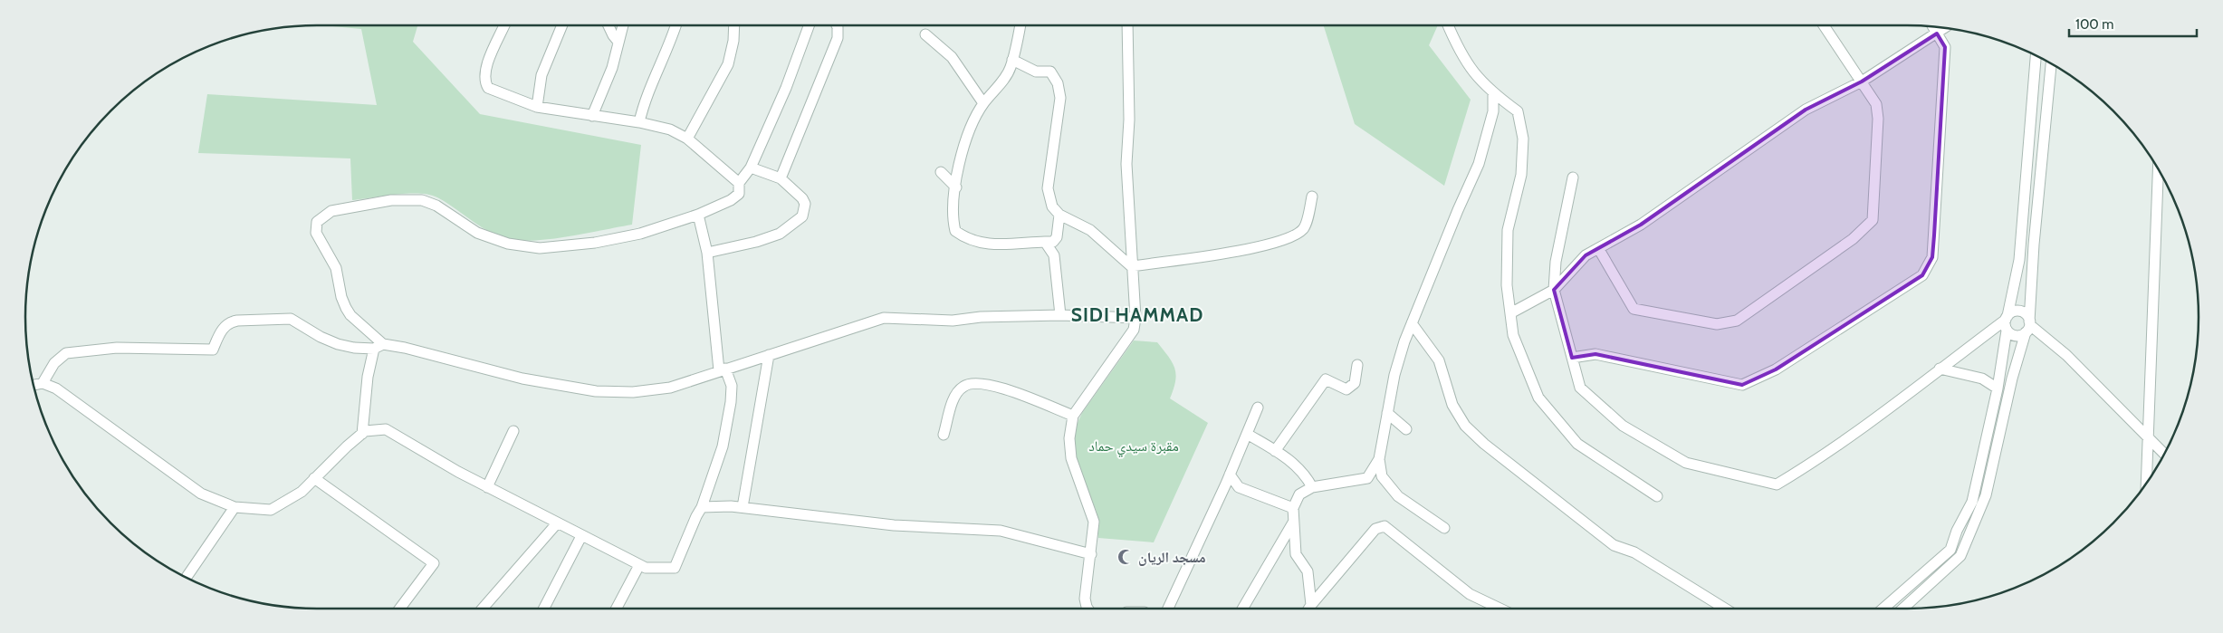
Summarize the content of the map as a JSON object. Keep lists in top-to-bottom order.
{
  "districts": ["SIDI HAMMAD"],
  "parks": ["مقبرة سيدي حماد"],
  "places": {
    "mosque": ["مسجد الريان"]
  },
  "scale_bar": "100 m"
}
